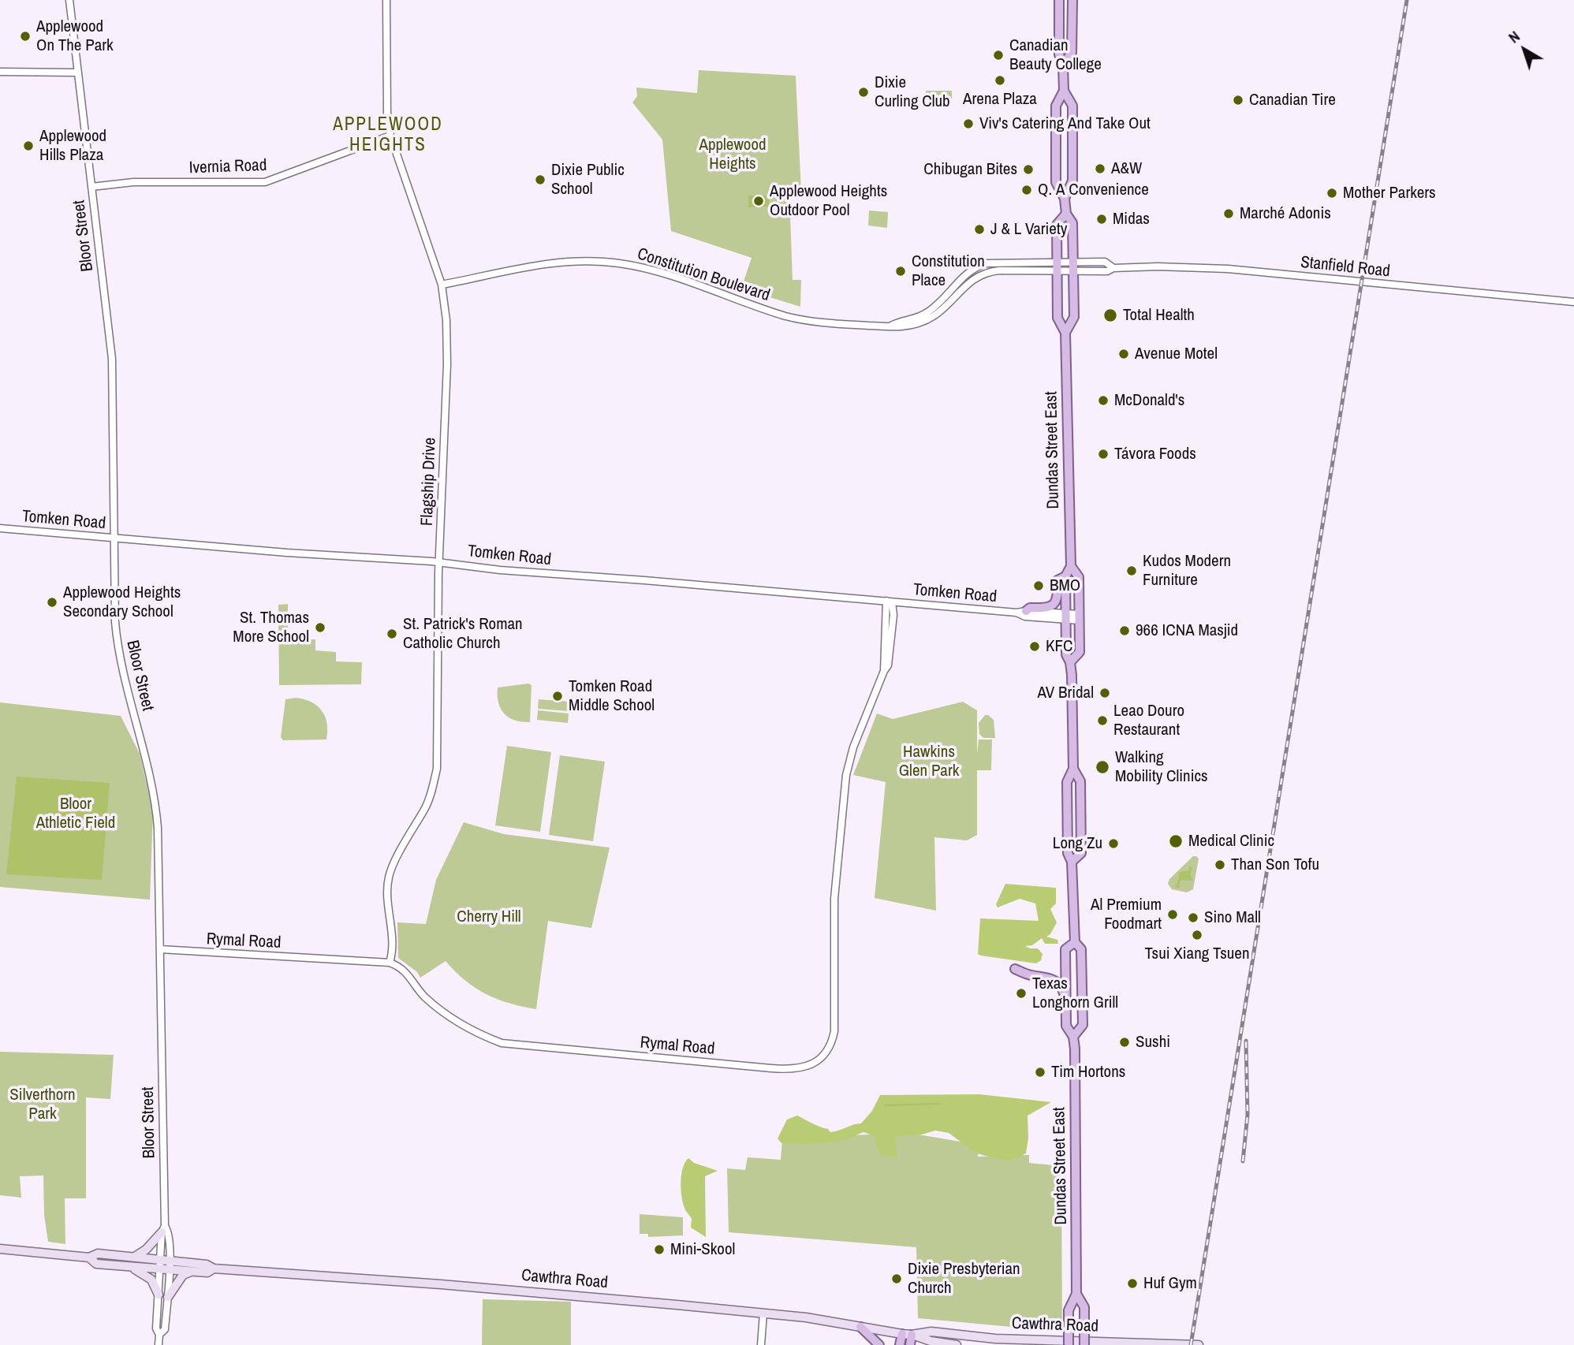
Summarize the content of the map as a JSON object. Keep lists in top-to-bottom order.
{
  "streets": {
    "main road": ["Dundas Street East", "Cawthra Road"],
    "street": [
      "Ivernia Road",
      "Bloor Street",
      "Stanfield Road",
      "Constitution Boulevard",
      "Flagship Drive",
      "Tomken Road",
      "Rymal Road"
    ]
  },
  "crossings": [
    ["Ivernia Road", "Bloor Street"],
    ["Ivernia Road", "Flagship Drive"],
    ["Bloor Street", "Tomken Road"],
    ["Bloor Street", "Rymal Road"],
    ["Bloor Street", "Cawthra Road"],
    ["Stanfield Road", "Constitution Boulevard"],
    ["Stanfield Road", "Dundas Street East"],
    ["Constitution Boulevard", "Dundas Street East"],
    ["Constitution Boulevard", "Flagship Drive"],
    ["Dundas Street East", "Tomken Road"],
    ["Flagship Drive", "Tomken Road"],
    ["Flagship Drive", "Rymal Road"],
    ["Tomken Road", "Rymal Road"]
  ],
  "districts": ["APPLEWOOD HEIGHTS"],
  "parks": [
    "Applewood Heights",
    "Hawkins Glen Park",
    "Bloor Athletic Field",
    "Cherry Hill",
    "Silverthorn Park"
  ],
  "places": [
    "Applewood On The Park",
    "Canadian Beauty College",
    "Arena Plaza",
    "Dixie Curling Club",
    "Canadian Tire",
    "Viv's Catering And Take Out",
    "Applewood Hills Plaza",
    "A&W",
    "Chibugan Bites",
    "Dixie Public School",
    "Q. A Convenience",
    "Mother Parkers",
    "Applewood Heights Outdoor Pool",
    "Marché Adonis",
    "Midas",
    "J & L Variety",
    "Constitution Place",
    "Total Health",
    "Avenue Motel",
    "McDonald's",
    "Távora Foods",
    "Kudos Modern Furniture",
    "BMO",
    "Applewood Heights Secondary School",
    "St. Thomas More School",
    "966 ICNA Masjid",
    "St. Patrick's Roman Catholic Church",
    "KFC",
    "AV Bridal",
    "Tomken Road Middle School",
    "Leao Douro Restaurant",
    "Walking Mobility Clinics",
    "Medical Clinic",
    "Long Zu",
    "Than Son Tofu",
    "Al Premium Foodmart",
    "Sino Mall",
    "Tsui Xiang Tsuen",
    "Texas Longhorn Grill",
    "Sushi",
    "Tim Hortons",
    "Mini-Skool",
    "Dixie Presbyterian Church",
    "Huf Gym"
  ],
  "north": "top left"
}
